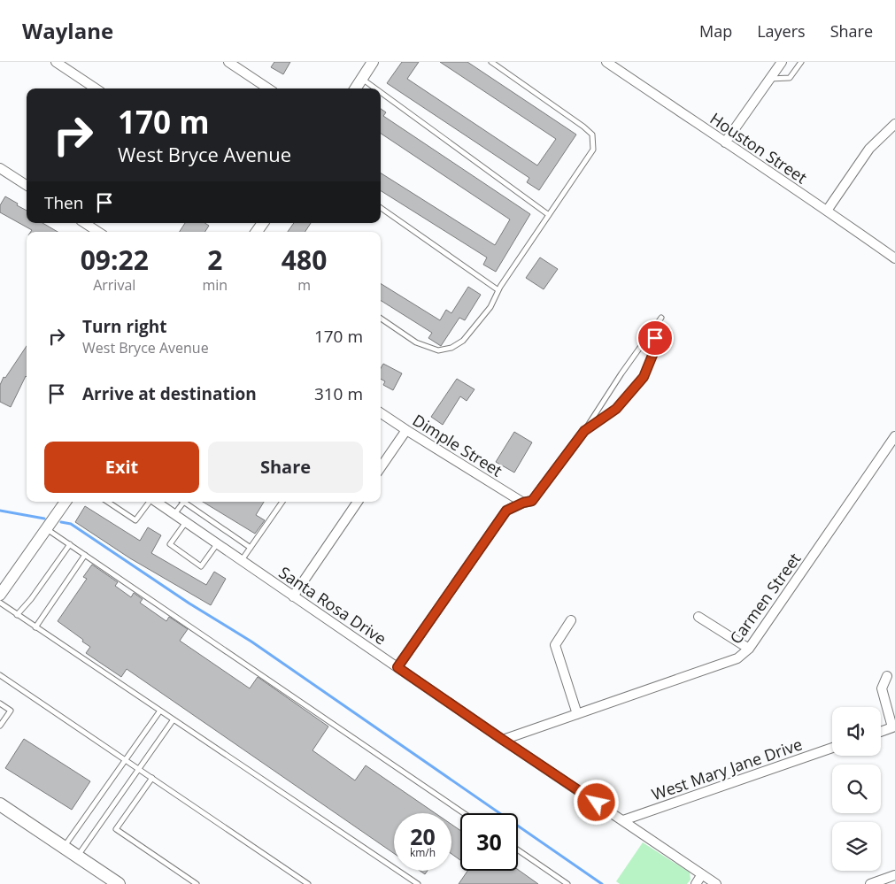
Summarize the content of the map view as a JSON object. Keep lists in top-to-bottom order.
{
  "streets": {
    "street": [
      "Houston Street",
      "Dimple Street",
      "Carmen Street",
      "Santa Rosa Drive",
      "West Mary Jane Drive"
    ]
  },
  "crossings": [
    ["Carmen Street", "Santa Rosa Drive"],
    ["Santa Rosa Drive", "West Mary Jane Drive"]
  ],
  "page": {
    "header": "Waylane",
    "nav": ["Map", "Layers", "Share"],
    "turn": ["170 m", "West Bryce Avenue"],
    "then": "Then",
    "eta": [
      "09:22",
      "Arrival",
      "2",
      "min",
      "480",
      "m"
    ],
    "list": [
      {
        "name": "Turn right",
        "note": "West Bryce Avenue",
        "value": "170 m"
      },
      {
        "name": "Arrive at destination",
        "value": "310 m"
      }
    ],
    "buttons": ["Exit", "Share"],
    "speed": "20 km/h",
    "limit": "30"
  }
}
